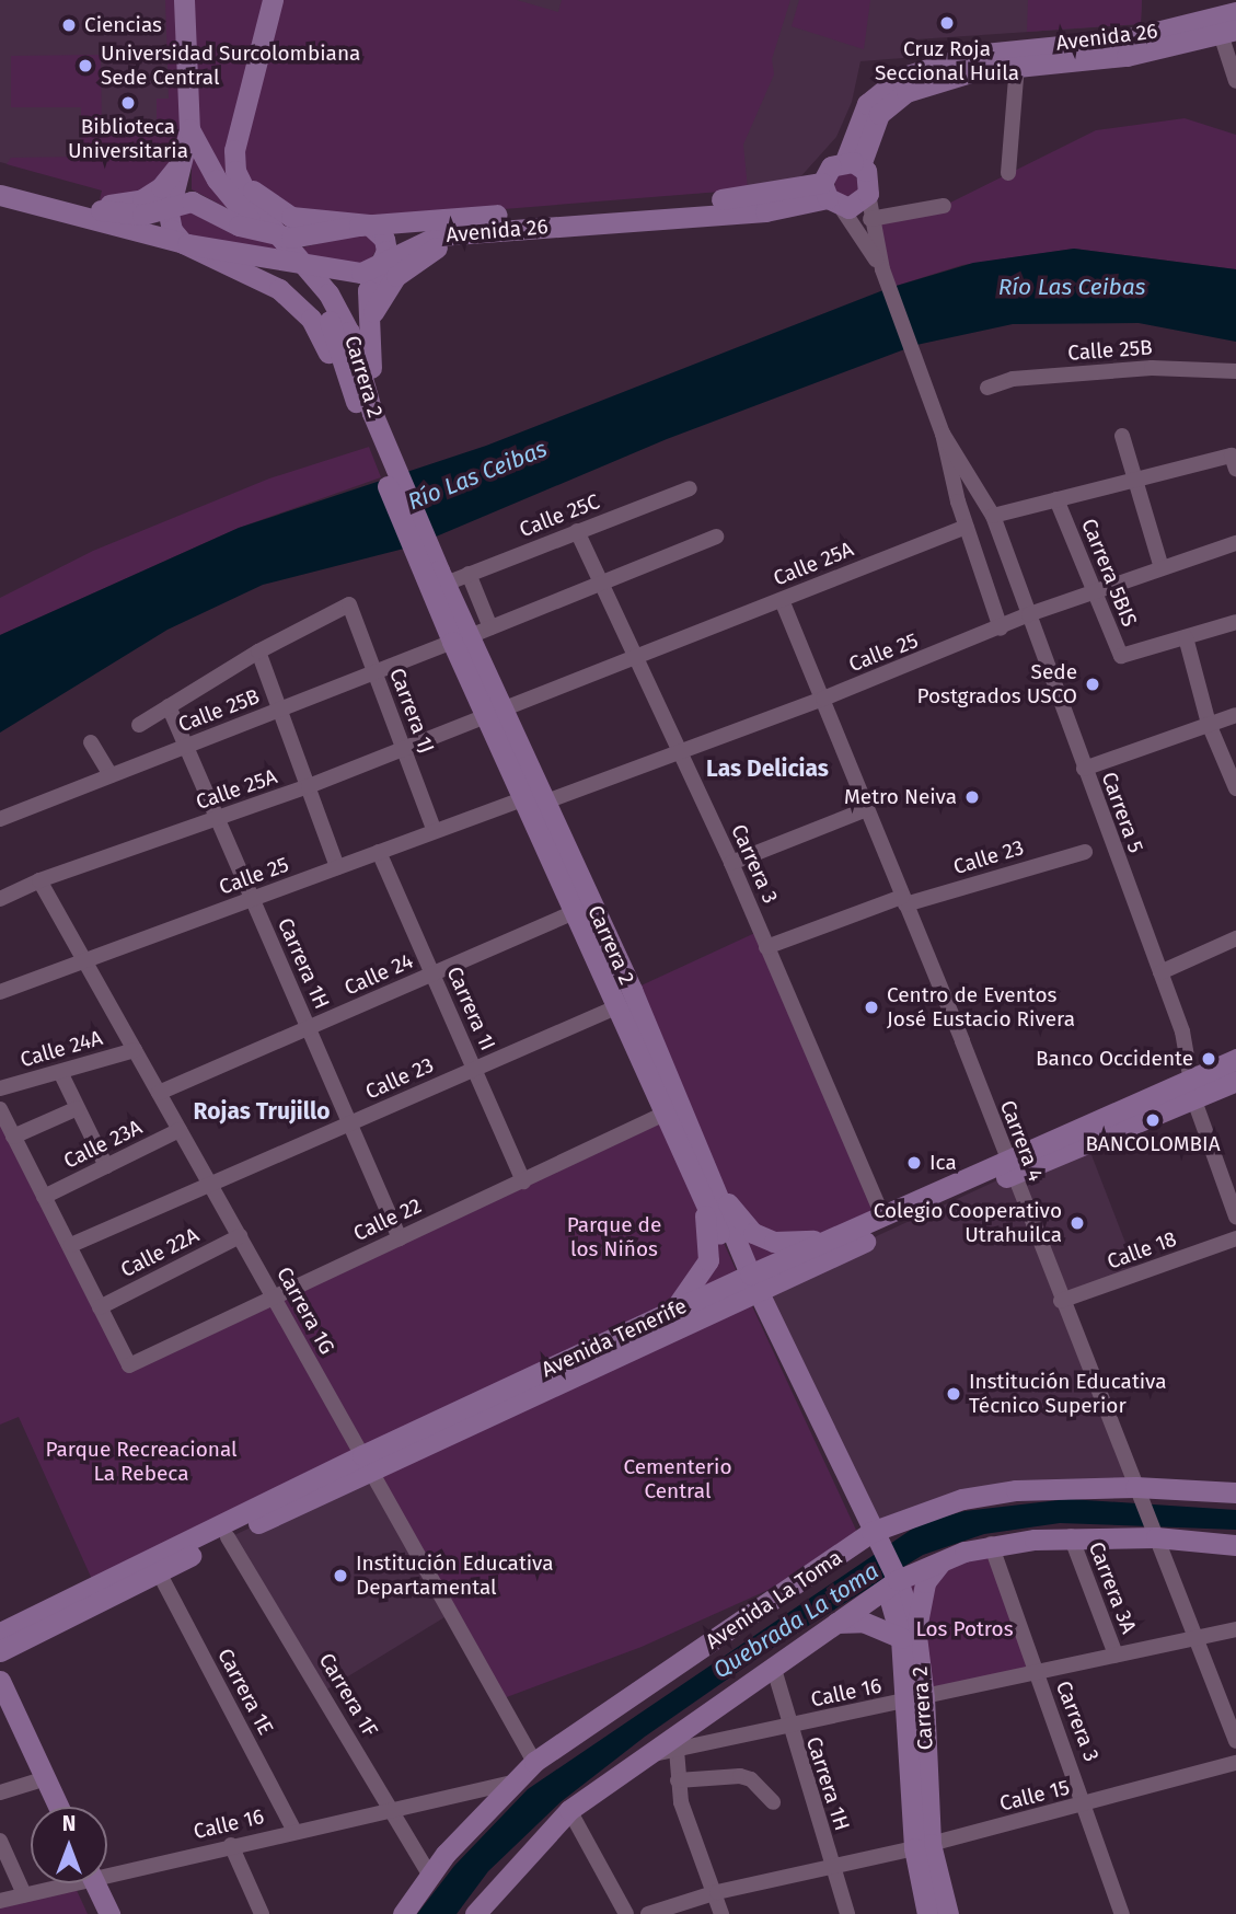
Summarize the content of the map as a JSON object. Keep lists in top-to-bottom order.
{
  "streets": {
    "main road": [
      "Avenida 26",
      "Carrera 2",
      "Avenida Tenerife",
      "Avenida La Toma"
    ],
    "street": [
      "Calle 25B",
      "Calle 25C",
      "Calle 25A",
      "Carrera 5BIS",
      "Calle 25",
      "Carrera 1J",
      "Carrera 5",
      "Calle 23",
      "Carrera 3",
      "Carrera 1H",
      "Calle 24",
      "Carrera 1I",
      "Calle 24A",
      "Carrera 4",
      "Calle 23A",
      "Calle 22",
      "Calle 18",
      "Calle 22A",
      "Carrera 1G",
      "Carrera 3A",
      "Carrera 1E",
      "Calle 16",
      "Carrera 1F",
      "Calle 15"
    ]
  },
  "crossings": [
    ["Avenida 26", "Carrera 5"],
    ["Calle 25B", "Carrera 2"],
    ["Calle 25B", "Carrera 1J"],
    ["Calle 25B", "Carrera 3"],
    ["Calle 25B", "Carrera 1H"],
    ["Carrera 2", "Calle 25C"],
    ["Carrera 2", "Calle 25A"],
    ["Carrera 2", "Calle 25"],
    ["Carrera 2", "Calle 23"],
    ["Carrera 2", "Calle 24"],
    ["Carrera 2", "Calle 22"],
    ["Carrera 2", "Avenida Tenerife"],
    ["Carrera 2", "Avenida La Toma"],
    ["Carrera 2", "Calle 16"],
    ["Carrera 2", "Calle 15"],
    ["Calle 25C", "Carrera 3"],
    ["Calle 25A", "Carrera 1J"],
    ["Calle 25A", "Carrera 5"],
    ["Calle 25A", "Carrera 3"],
    ["Calle 25A", "Carrera 1H"],
    ["Calle 25A", "Carrera 4"],
    ["Calle 25A", "Carrera 1G"],
    ["Carrera 5BIS", "Calle 25"],
    ["Calle 25", "Carrera 1J"],
    ["Calle 25", "Carrera 5"],
    ["Calle 25", "Carrera 3"],
    ["Calle 25", "Carrera 1H"],
    ["Calle 25", "Carrera 1I"],
    ["Calle 25", "Carrera 4"],
    ["Calle 25", "Carrera 1G"],
    ["Carrera 5", "Avenida Tenerife"],
    ["Calle 23", "Carrera 3"],
    ["Calle 23", "Carrera 1H"],
    ["Calle 23", "Carrera 1I"],
    ["Calle 23", "Carrera 4"],
    ["Calle 23", "Carrera 1G"],
    ["Carrera 3", "Avenida Tenerife"],
    ["Carrera 3", "Calle 16"],
    ["Carrera 3", "Calle 15"],
    ["Carrera 1H", "Calle 24"],
    ["Carrera 1H", "Calle 22"],
    ["Carrera 1H", "Calle 16"],
    ["Carrera 1H", "Calle 15"],
    ["Calle 24", "Carrera 1I"],
    ["Calle 24", "Carrera 1G"],
    ["Carrera 1I", "Calle 22"],
    ["Calle 24A", "Carrera 1G"],
    ["Carrera 4", "Calle 18"],
    ["Carrera 4", "Avenida Tenerife"],
    ["Carrera 4", "Avenida La Toma"],
    ["Carrera 4", "Calle 16"],
    ["Calle 23A", "Carrera 1G"],
    ["Calle 22", "Calle 22A"],
    ["Calle 22", "Carrera 1G"],
    ["Calle 22A", "Carrera 1G"],
    ["Carrera 1G", "Avenida Tenerife"],
    ["Carrera 1G", "Avenida La Toma"],
    ["Avenida Tenerife", "Carrera 1E"],
    ["Avenida Tenerife", "Carrera 1F"],
    ["Carrera 3A", "Calle 16"],
    ["Avenida La Toma", "Calle 16"],
    ["Avenida La Toma", "Carrera 1F"],
    ["Carrera 1E", "Calle 16"],
    ["Calle 16", "Carrera 1F"]
  ],
  "districts": ["Las Delicias", "Rojas Trujillo"],
  "water": ["Río Las Ceibas", "Quebrada La toma"],
  "parks": [
    "Parque de los Niños",
    "Parque Recreacional La Rebeca",
    "Cementerio Central",
    "Los Potros"
  ],
  "places": [
    "Cruz Roja Seccional Huila",
    "Ciencias",
    "Universidad Surcolombiana Sede Central",
    "Biblioteca Universitaria",
    "Sede Postgrados USCO",
    "Metro Neiva",
    "Centro de Eventos José Eustacio Rivera",
    "Banco Occidente",
    "BANCOLOMBIA",
    "Ica",
    "Colegio Cooperativo Utrahuilca",
    "Institución Educativa Técnico Superior",
    "Institución Educativa Departamental"
  ],
  "north": "top"
}
